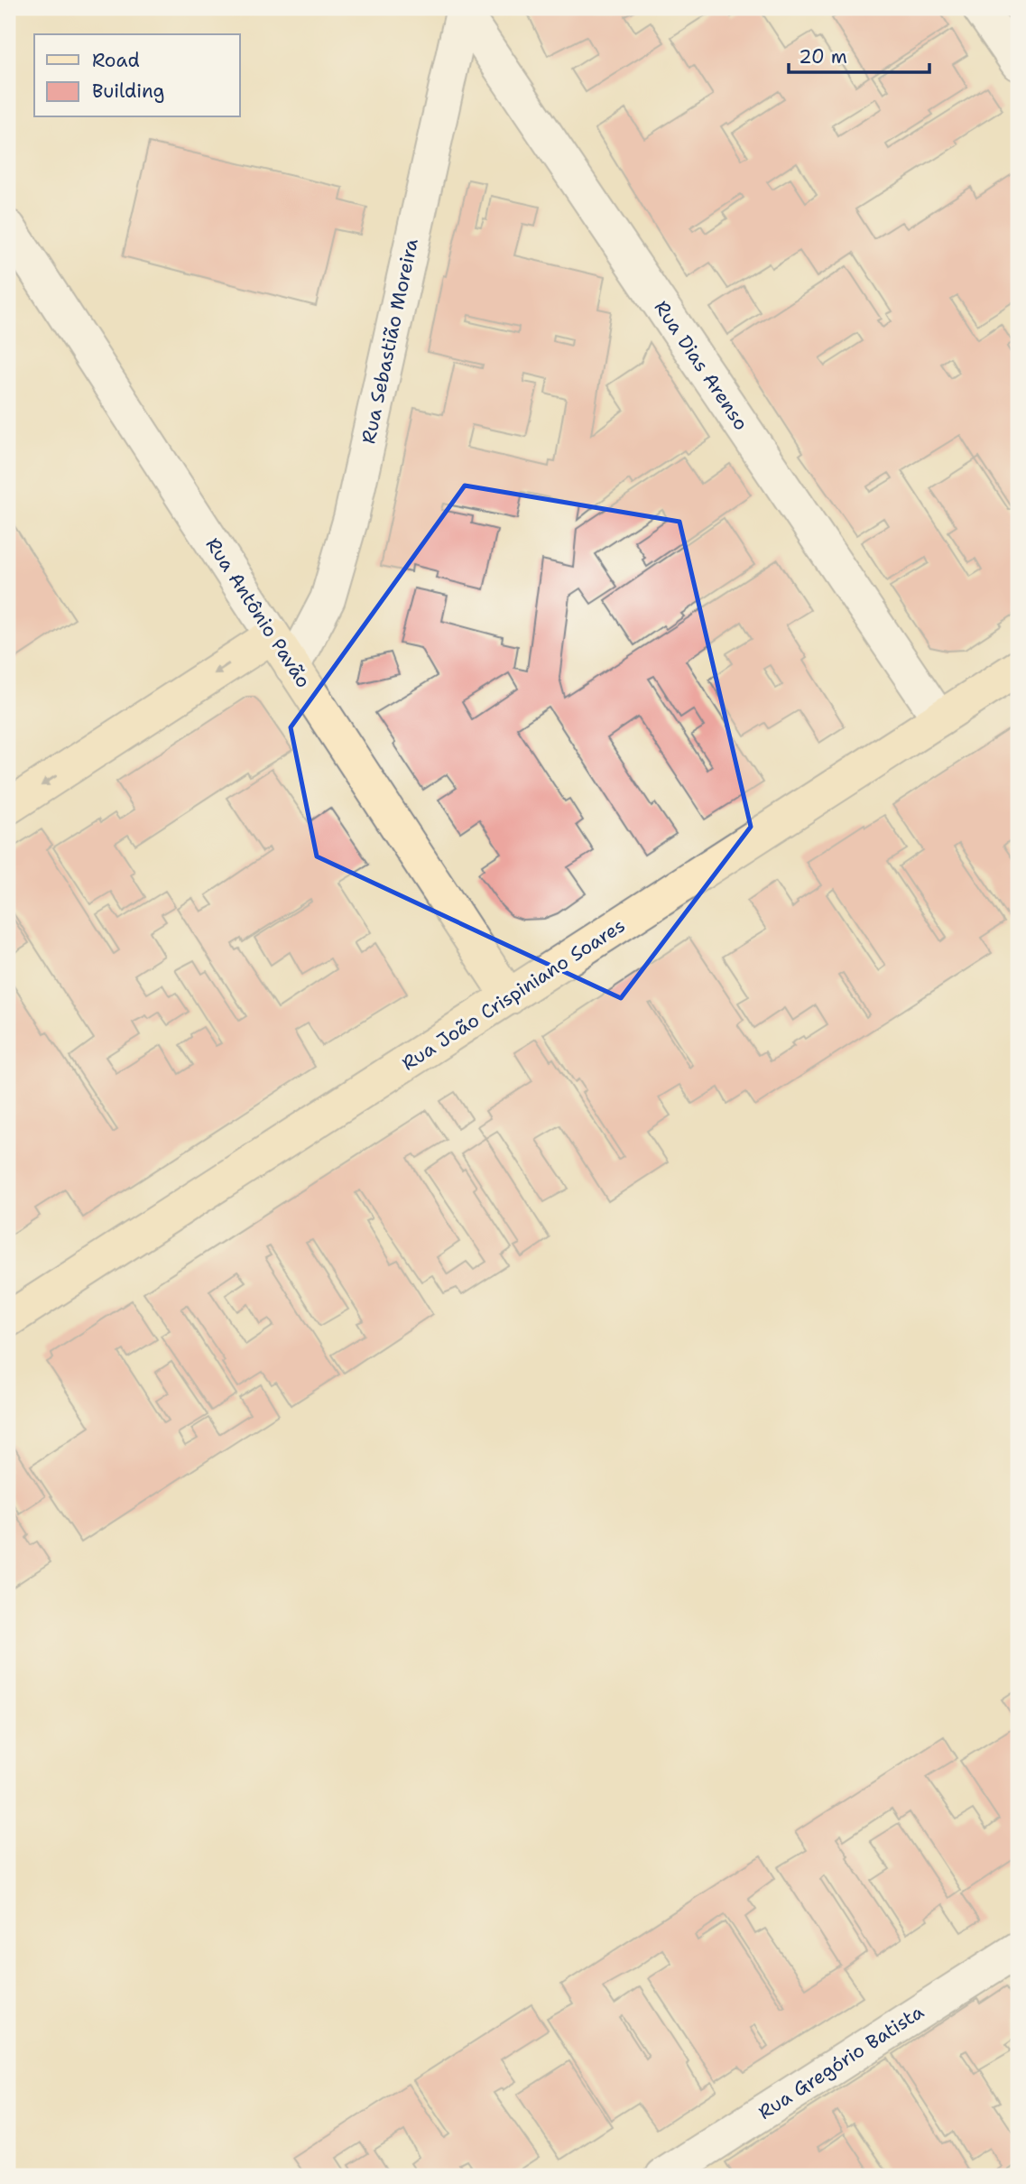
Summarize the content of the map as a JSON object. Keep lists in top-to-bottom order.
{
  "streets": {
    "street": [
      "Rua Sebastião Moreira",
      "Rua Dias Arenso",
      "Rua Antônio Pavão",
      "Rua João Crispiniano Soares",
      "Rua Gregório Batista"
    ]
  },
  "crossings": [
    ["Rua Sebastião Moreira", "Rua Dias Arenso"],
    ["Rua Sebastião Moreira", "Rua Antônio Pavão"],
    ["Rua Dias Arenso", "Rua João Crispiniano Soares"],
    ["Rua Antônio Pavão", "Rua João Crispiniano Soares"]
  ],
  "legend": ["Road", "Building"],
  "scale_bar": "20 m"
}
